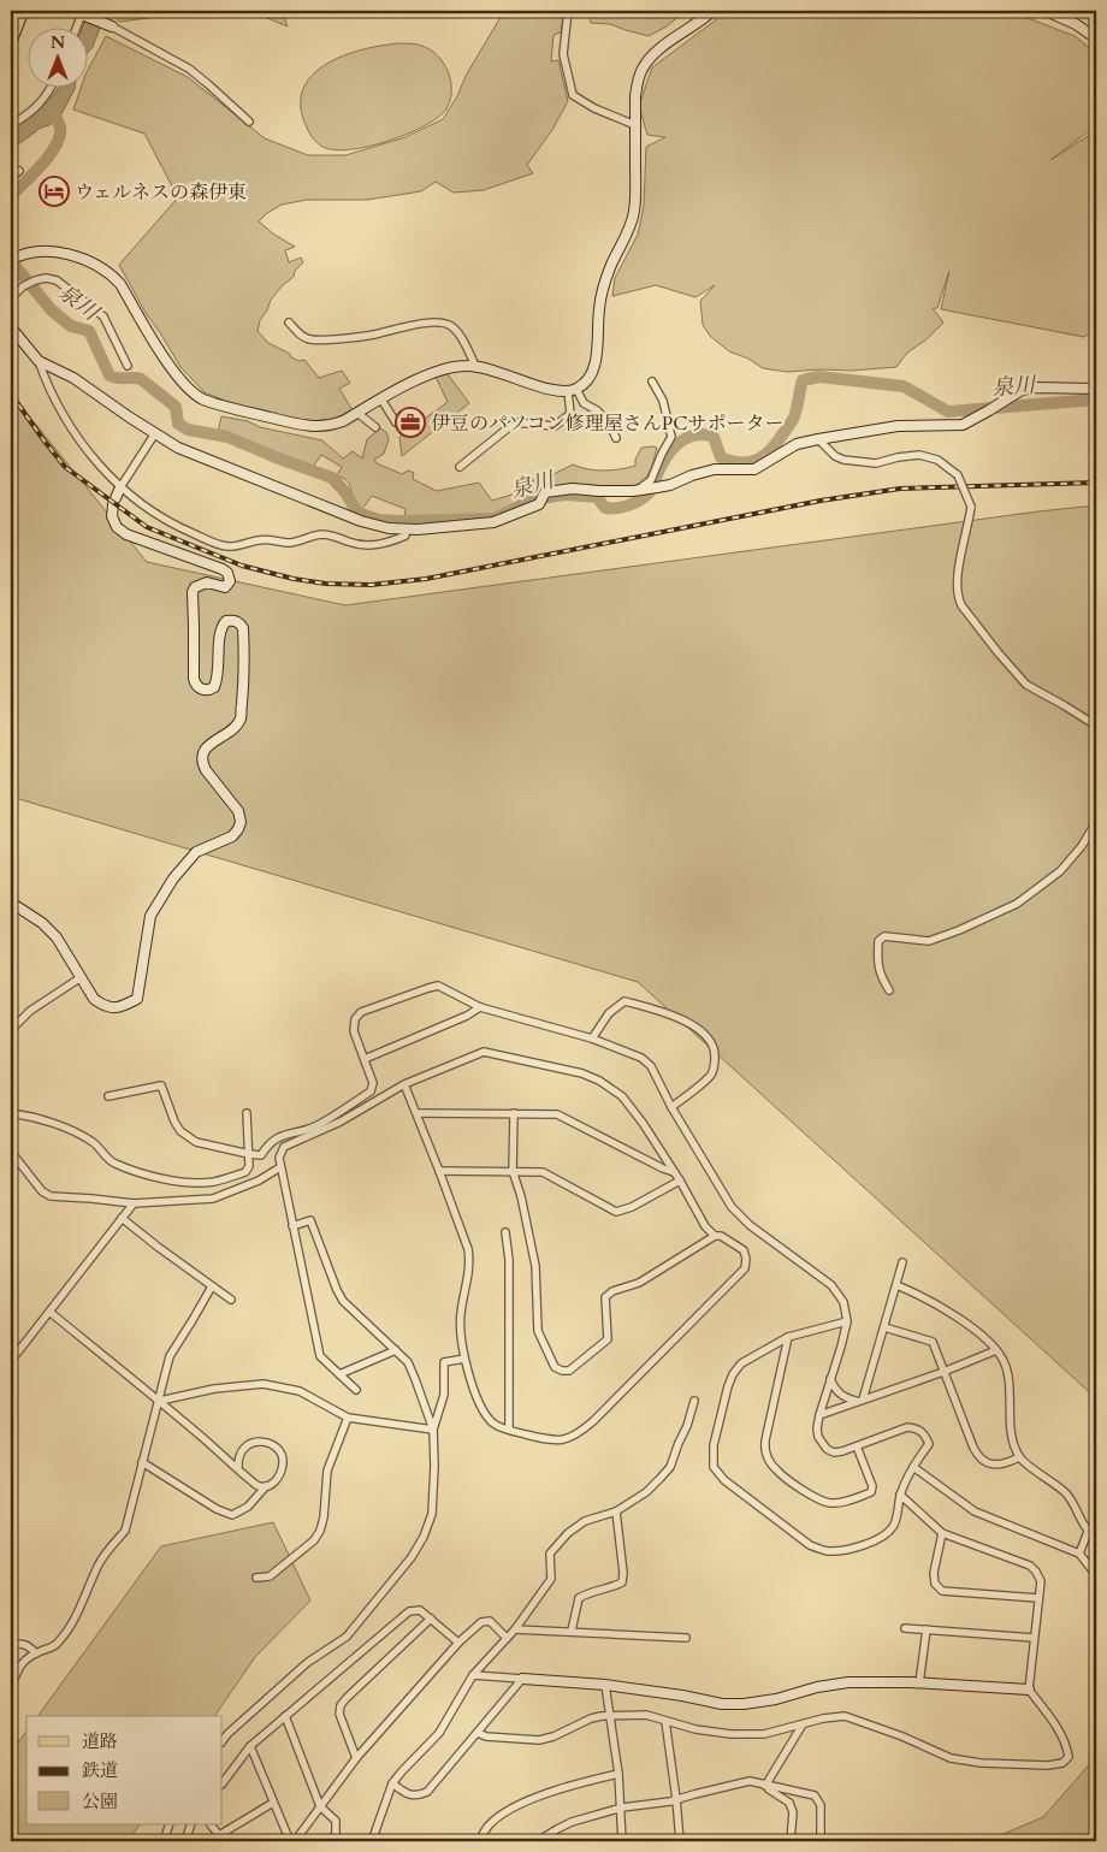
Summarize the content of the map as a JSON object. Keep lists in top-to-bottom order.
{
  "water": ["泉川"],
  "places": {
    "hotel": ["ウェルネスの森伊東"],
    "office": ["伊豆のパソコン修理屋さんPCサポーター"]
  },
  "legend": ["道路", "鉄道", "公園"],
  "north": "top"
}
